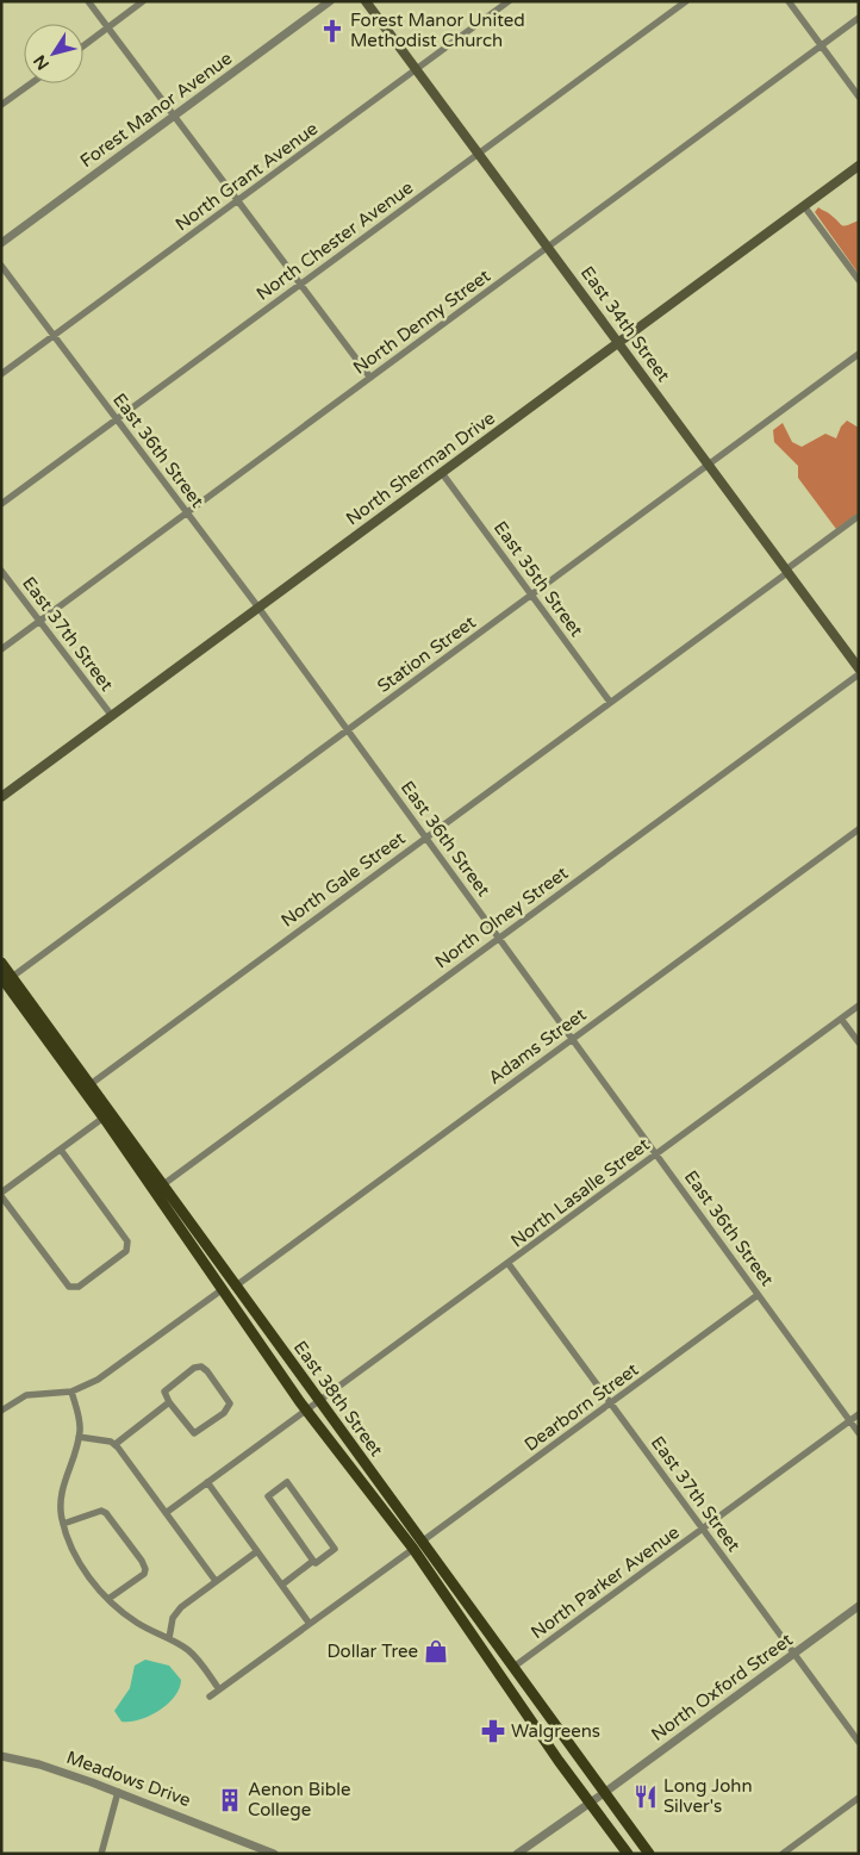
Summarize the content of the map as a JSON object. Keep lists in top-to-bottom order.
{
  "streets": {
    "main road": ["East 34th Street", "North Sherman Drive", "East 38th Street"],
    "street": [
      "Forest Manor Avenue",
      "North Grant Avenue",
      "North Chester Avenue",
      "North Denny Street",
      "East 36th Street",
      "East 35th Street",
      "East 37th Street",
      "Station Street",
      "North Gale Street",
      "North Olney Street",
      "Adams Street",
      "North Lasalle Street",
      "Dearborn Street",
      "North Parker Avenue",
      "North Oxford Street",
      "Meadows Drive"
    ]
  },
  "crossings": [
    ["North Grant Avenue", "East 34th Street"],
    ["North Grant Avenue", "East 36th Street"],
    ["North Chester Avenue", "East 34th Street"],
    ["North Chester Avenue", "East 36th Street"],
    ["North Denny Street", "East 34th Street"],
    ["North Denny Street", "East 36th Street"],
    ["North Denny Street", "East 37th Street"],
    ["East 34th Street", "North Sherman Drive"],
    ["East 34th Street", "Station Street"],
    ["East 34th Street", "North Gale Street"],
    ["East 36th Street", "North Sherman Drive"],
    ["East 36th Street", "Station Street"],
    ["East 36th Street", "North Gale Street"],
    ["East 36th Street", "North Olney Street"],
    ["East 36th Street", "Adams Street"],
    ["East 36th Street", "North Lasalle Street"],
    ["East 36th Street", "Dearborn Street"],
    ["East 36th Street", "North Parker Avenue"],
    ["North Sherman Drive", "East 35th Street"],
    ["North Sherman Drive", "East 37th Street"],
    ["East 35th Street", "Station Street"],
    ["East 35th Street", "North Gale Street"],
    ["East 37th Street", "North Lasalle Street"],
    ["East 37th Street", "Dearborn Street"],
    ["East 37th Street", "North Parker Avenue"],
    ["East 37th Street", "North Oxford Street"],
    ["Station Street", "East 38th Street"],
    ["North Gale Street", "East 38th Street"],
    ["North Olney Street", "East 38th Street"],
    ["Adams Street", "East 38th Street"],
    ["North Lasalle Street", "East 38th Street"],
    ["East 38th Street", "Dearborn Street"],
    ["East 38th Street", "North Parker Avenue"],
    ["East 38th Street", "North Oxford Street"]
  ],
  "places": {
    "church": ["Forest Manor United Methodist Church"],
    "shop": ["Dollar Tree"],
    "pharmacy": ["Walgreens"],
    "restaurant": ["Long John Silver's"],
    "building": ["Aenon Bible College"]
  },
  "north": "bottom left"
}
